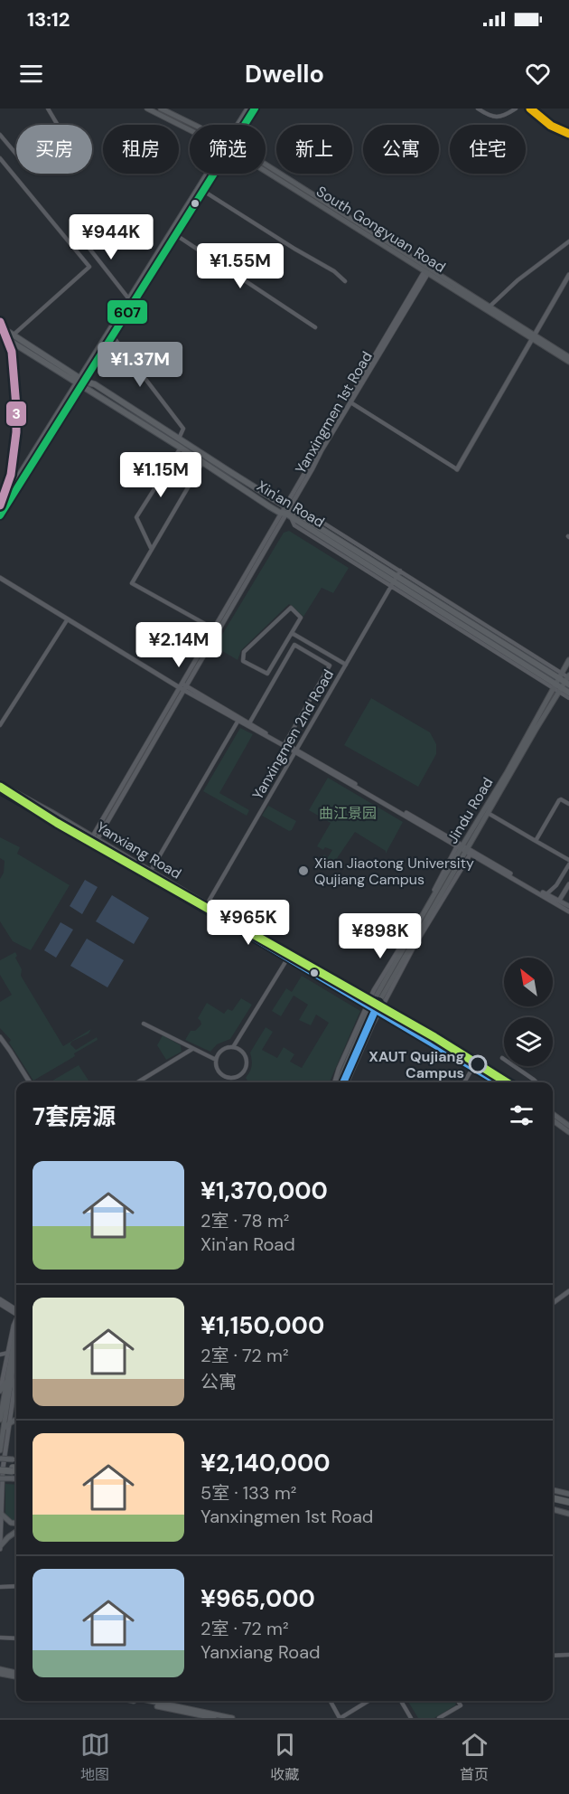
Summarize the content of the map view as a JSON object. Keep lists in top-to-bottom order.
{
  "streets": {
    "main road": [
      "South Gongyuan Road",
      "Xin'an Road",
      "Jindu Road",
      "Yanxiang Road"
    ],
    "street": ["Yanxingmen 1st Road", "Yanxingmen 2nd Road"]
  },
  "crossings": [
    ["South Gongyuan Road", "Yanxingmen 1st Road"],
    ["Yanxingmen 1st Road", "Xin'an Road"],
    ["Yanxingmen 1st Road", "Yanxiang Road"],
    ["Xin'an Road", "Yanxingmen 2nd Road"],
    ["Xin'an Road", "Jindu Road"],
    ["Yanxingmen 2nd Road", "Yanxiang Road"],
    ["Jindu Road", "Yanxiang Road"]
  ],
  "parks": ["曲江景园"],
  "places": ["Xian Jiaotong University Qujiang Campus", "XAUT Qujiang Campus"],
  "lines": ["transit line 607", "transit line 3"],
  "north": "top left",
  "page": {
    "status": "13:12",
    "header": "Dwello",
    "chip": [
      "买房",
      "租房",
      "筛选",
      "新上",
      "公寓",
      "住宅"
    ],
    "price": [
      "¥944K",
      "¥1.55M",
      "¥1.37M",
      "¥1.15M",
      "¥2.14M",
      "¥965K",
      "¥898K"
    ],
    "heading": "7套房源",
    "list": [
      {
        "name": "¥1,370,000",
        "note": "2室 · 78 m² · Xin'an Road"
      },
      {
        "name": "¥1,150,000",
        "note": "2室 · 72 m² · 公寓"
      },
      {
        "name": "¥2,140,000",
        "note": "5室 · 133 m² · Yanxingmen 1st Road"
      },
      {
        "name": "¥965,000",
        "note": "2室 · 72 m² · Yanxiang Road"
      }
    ],
    "tabs": ["地图", "收藏", "首页"]
  }
}
